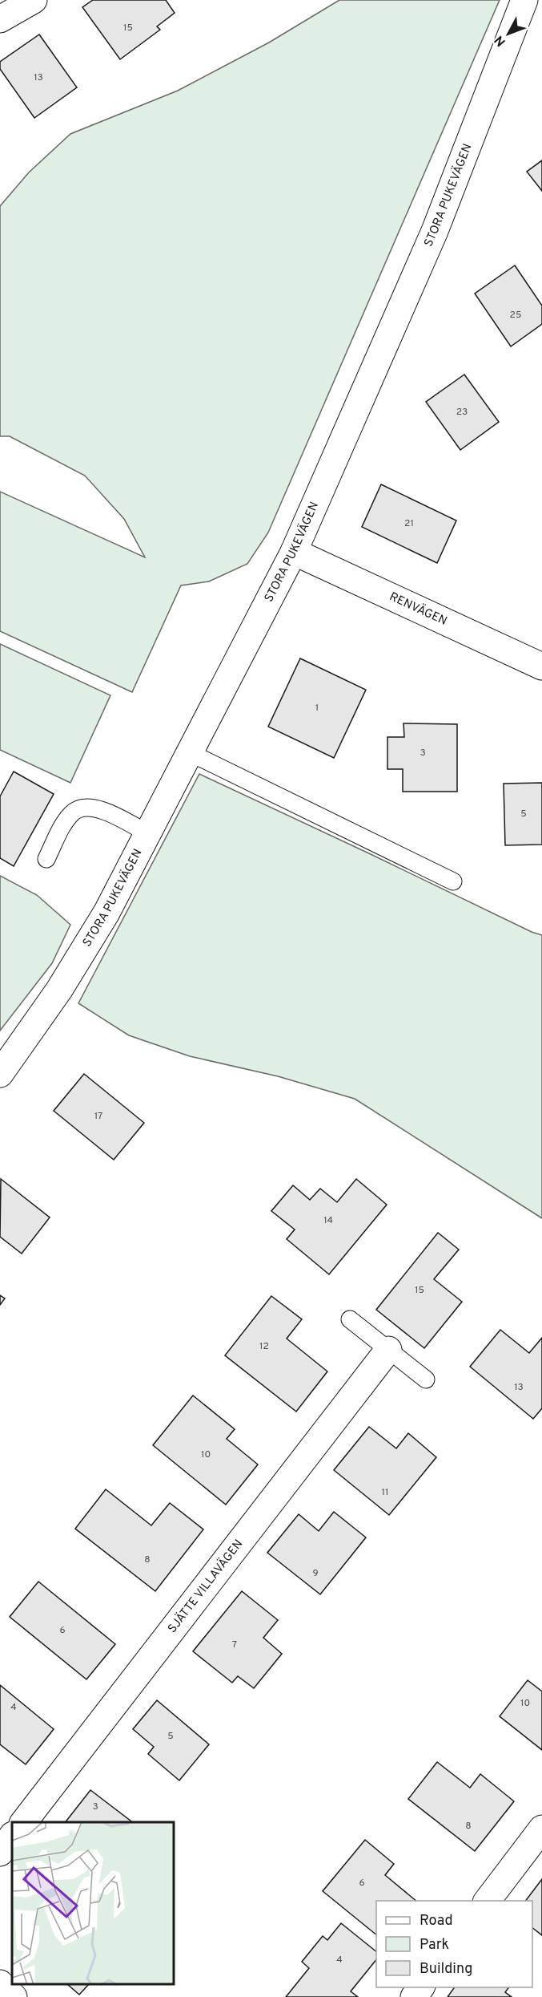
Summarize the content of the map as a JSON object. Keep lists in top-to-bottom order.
{
  "streets": {
    "street": ["STORA PUKEVÄGEN", "RENVÄGEN", "SJÄTTE VILLAVÄGEN"]
  },
  "crossings": [
    ["STORA PUKEVÄGEN", "RENVÄGEN"]
  ],
  "house_numbers": [
    "15",
    "13",
    "25",
    "23",
    "21",
    "1",
    "3",
    "5",
    "17",
    "14",
    "15",
    "12",
    "13",
    "10",
    "11",
    "8",
    "9",
    "6",
    "7",
    "10",
    "4",
    "5",
    "3",
    "8",
    "6",
    "4"
  ],
  "legend": ["Road", "Park", "Building"],
  "north": "bottom left"
}
